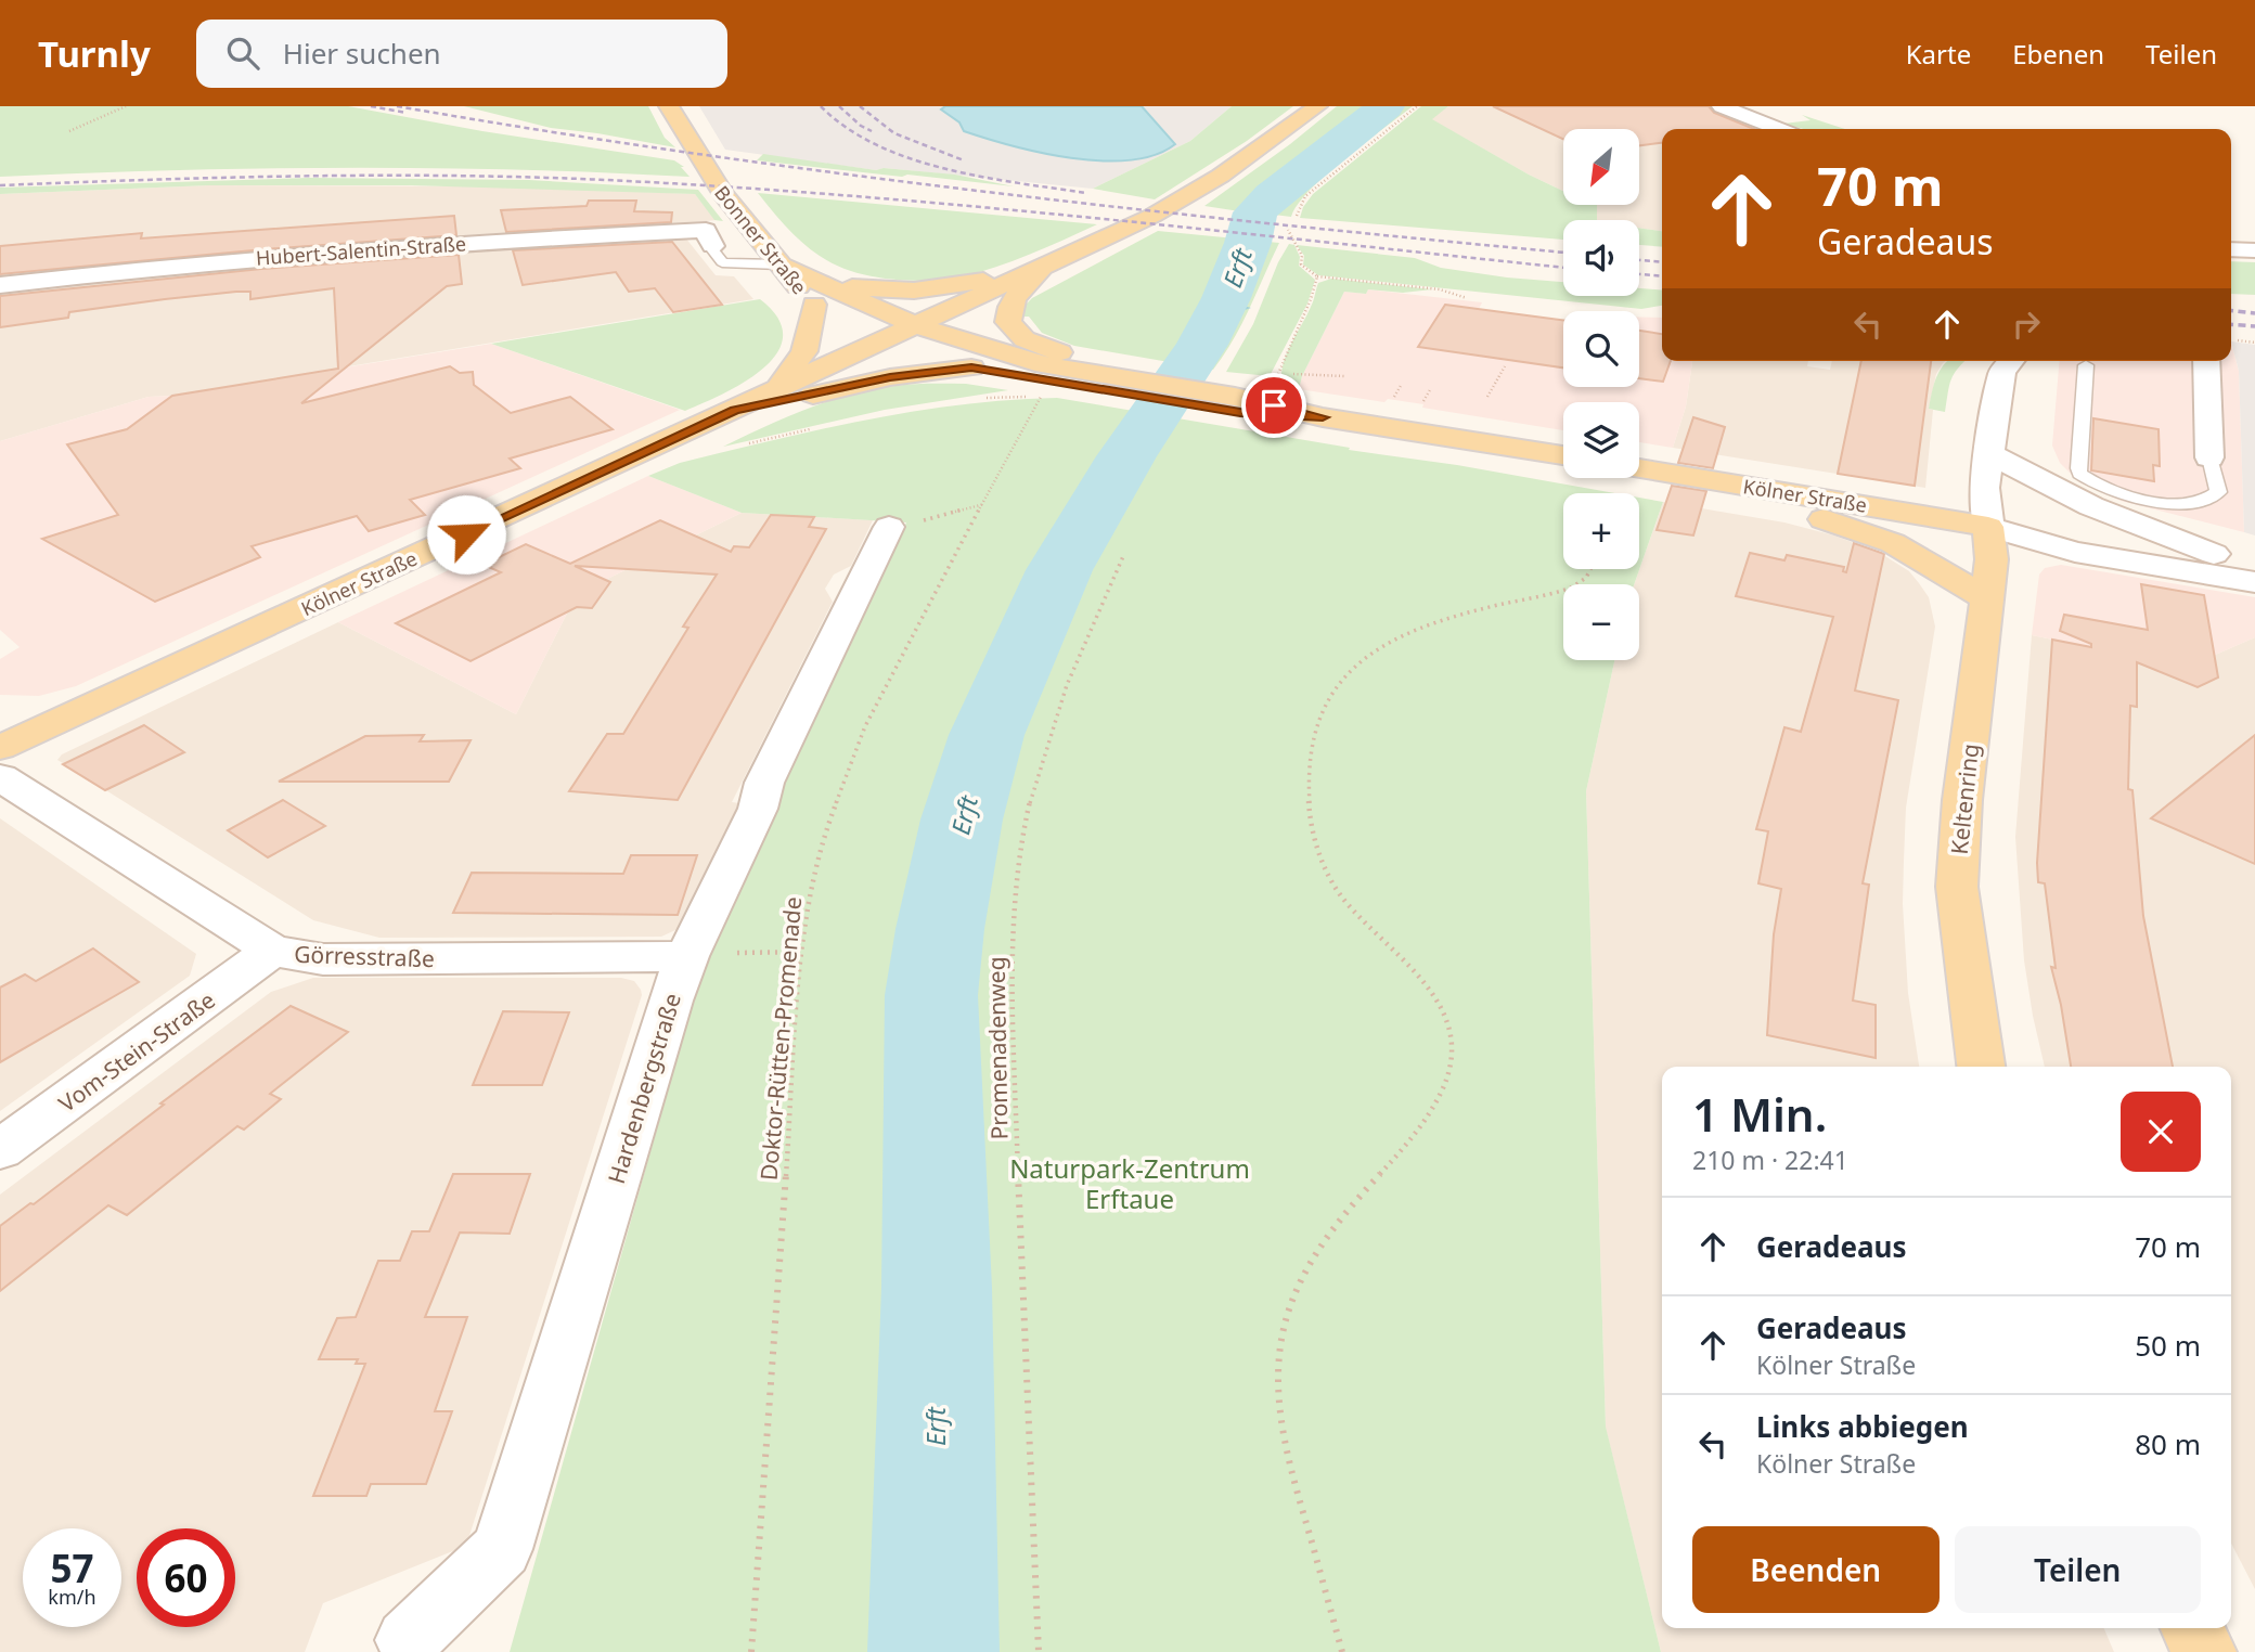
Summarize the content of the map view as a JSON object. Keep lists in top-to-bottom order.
{
  "streets": {
    "main road": ["Bonner Straße", "Kölner Straße", "Keltenring"],
    "street": [
      "Hubert-Salentin-Straße",
      "Görresstraße",
      "Vom-Stein-Straße",
      "Hardenbergstraße"
    ],
    "path": ["Doktor-Rütten-Promenade", "Promenadenweg"]
  },
  "crossings": [
    ["Bonner Straße", "Hubert-Salentin-Straße"],
    ["Bonner Straße", "Kölner Straße"],
    ["Kölner Straße", "Keltenring"],
    ["Görresstraße", "Vom-Stein-Straße"],
    ["Görresstraße", "Hardenbergstraße"]
  ],
  "water": ["Erft"],
  "parks": ["Naturpark-Zentrum Erftaue"],
  "north": "bottom left",
  "page": {
    "header": "Turnly",
    "search": "Hier suchen",
    "nav": ["Karte", "Ebenen", "Teilen"],
    "map_buttons": ["+", "−"],
    "turn": ["70 m", "Geradeaus"],
    "heading": ["1 Min.", "210 m · 22:41"],
    "list": [
      {
        "name": "Geradeaus",
        "value": "70 m"
      },
      {
        "name": "Geradeaus",
        "note": "Kölner Straße",
        "value": "50 m"
      },
      {
        "name": "Links abbiegen",
        "note": "Kölner Straße",
        "value": "80 m"
      }
    ],
    "buttons": ["Beenden", "Teilen"],
    "speed": "57 km/h",
    "limit": "60"
  }
}
